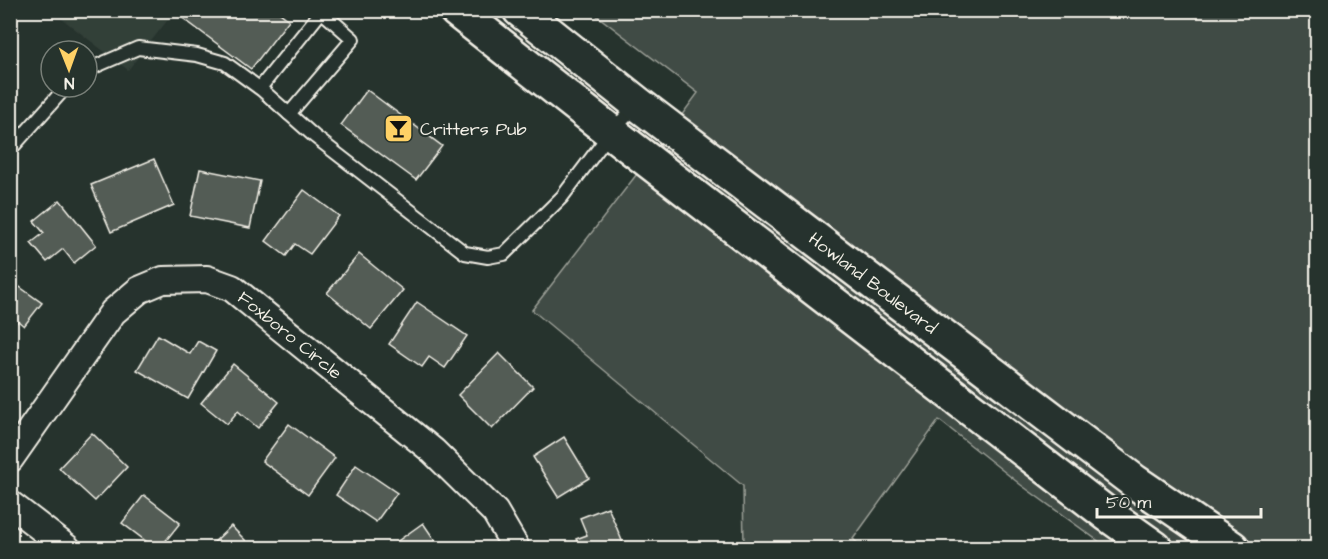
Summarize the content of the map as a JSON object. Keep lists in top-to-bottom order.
{
  "streets": {
    "main road": ["Howland Boulevard"],
    "street": ["Foxboro Circle"]
  },
  "places": {
    "bar": ["Critters Pub"]
  },
  "scale_bar": "50 m",
  "north": "bottom"
}
